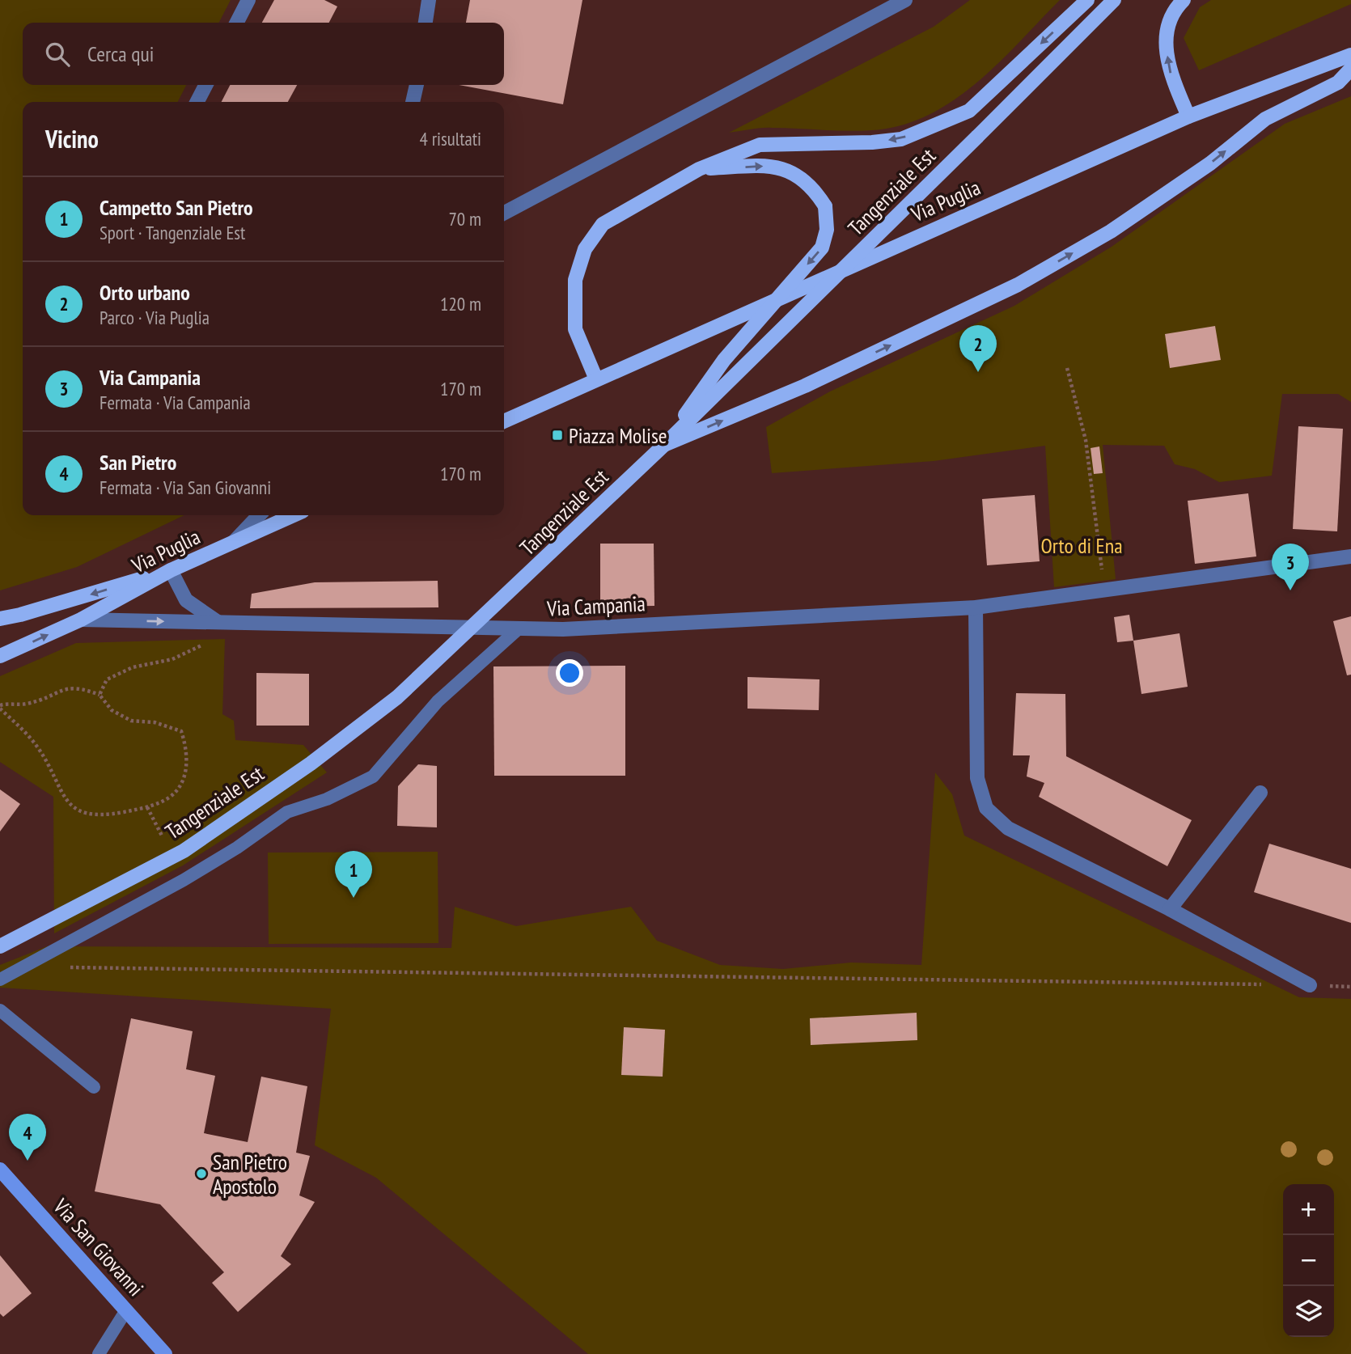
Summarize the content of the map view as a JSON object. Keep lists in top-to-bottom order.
{
  "streets": {
    "main road": ["Tangenziale Est", "Via Puglia", "Via San Giovanni"],
    "street": ["Via Campania"]
  },
  "crossings": [
    ["Via Puglia", "Via Campania"]
  ],
  "parks": ["Orto di Ena"],
  "places": {
    "transit": ["Piazza Molise"],
    "other": ["San Pietro Apostolo"]
  },
  "page": {
    "search": "Cerca qui",
    "heading": ["Vicino", "4 risultati"],
    "list": [
      {
        "mark": "1",
        "name": "Campetto San Pietro",
        "note": "Sport · Tangenziale Est",
        "value": "70 m"
      },
      {
        "mark": "2",
        "name": "Orto urbano",
        "note": "Parco · Via Puglia",
        "value": "120 m"
      },
      {
        "mark": "3",
        "name": "Via Campania",
        "note": "Fermata · Via Campania",
        "value": "170 m"
      },
      {
        "mark": "4",
        "name": "San Pietro",
        "note": "Fermata · Via San Giovanni",
        "value": "170 m"
      }
    ],
    "pins": [
      "2",
      "3",
      "1",
      "4"
    ],
    "map_buttons": ["+", "−"]
  }
}
